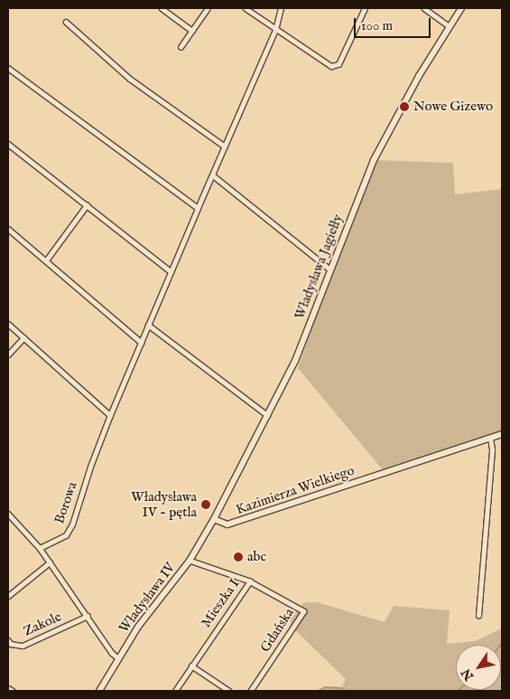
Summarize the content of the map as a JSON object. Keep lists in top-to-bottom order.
{
  "streets": {
    "street": [
      "Władysława Jagiełły",
      "Kazimierza Wielkiego",
      "Borowa",
      "Władysława IV",
      "Mieszka I",
      "Zakole",
      "Gdańska"
    ]
  },
  "crossings": [
    ["Władysława Jagiełły", "Kazimierza Wielkiego"],
    ["Władysława Jagiełły", "Władysława IV"],
    ["Kazimierza Wielkiego", "Władysława IV"],
    ["Władysława IV", "Mieszka I"],
    ["Mieszka I", "Gdańska"]
  ],
  "places": ["Nowe Gizewo", "Władysława IV - pętla", "abc"],
  "scale_bar": "100 m",
  "north": "bottom left"
}
